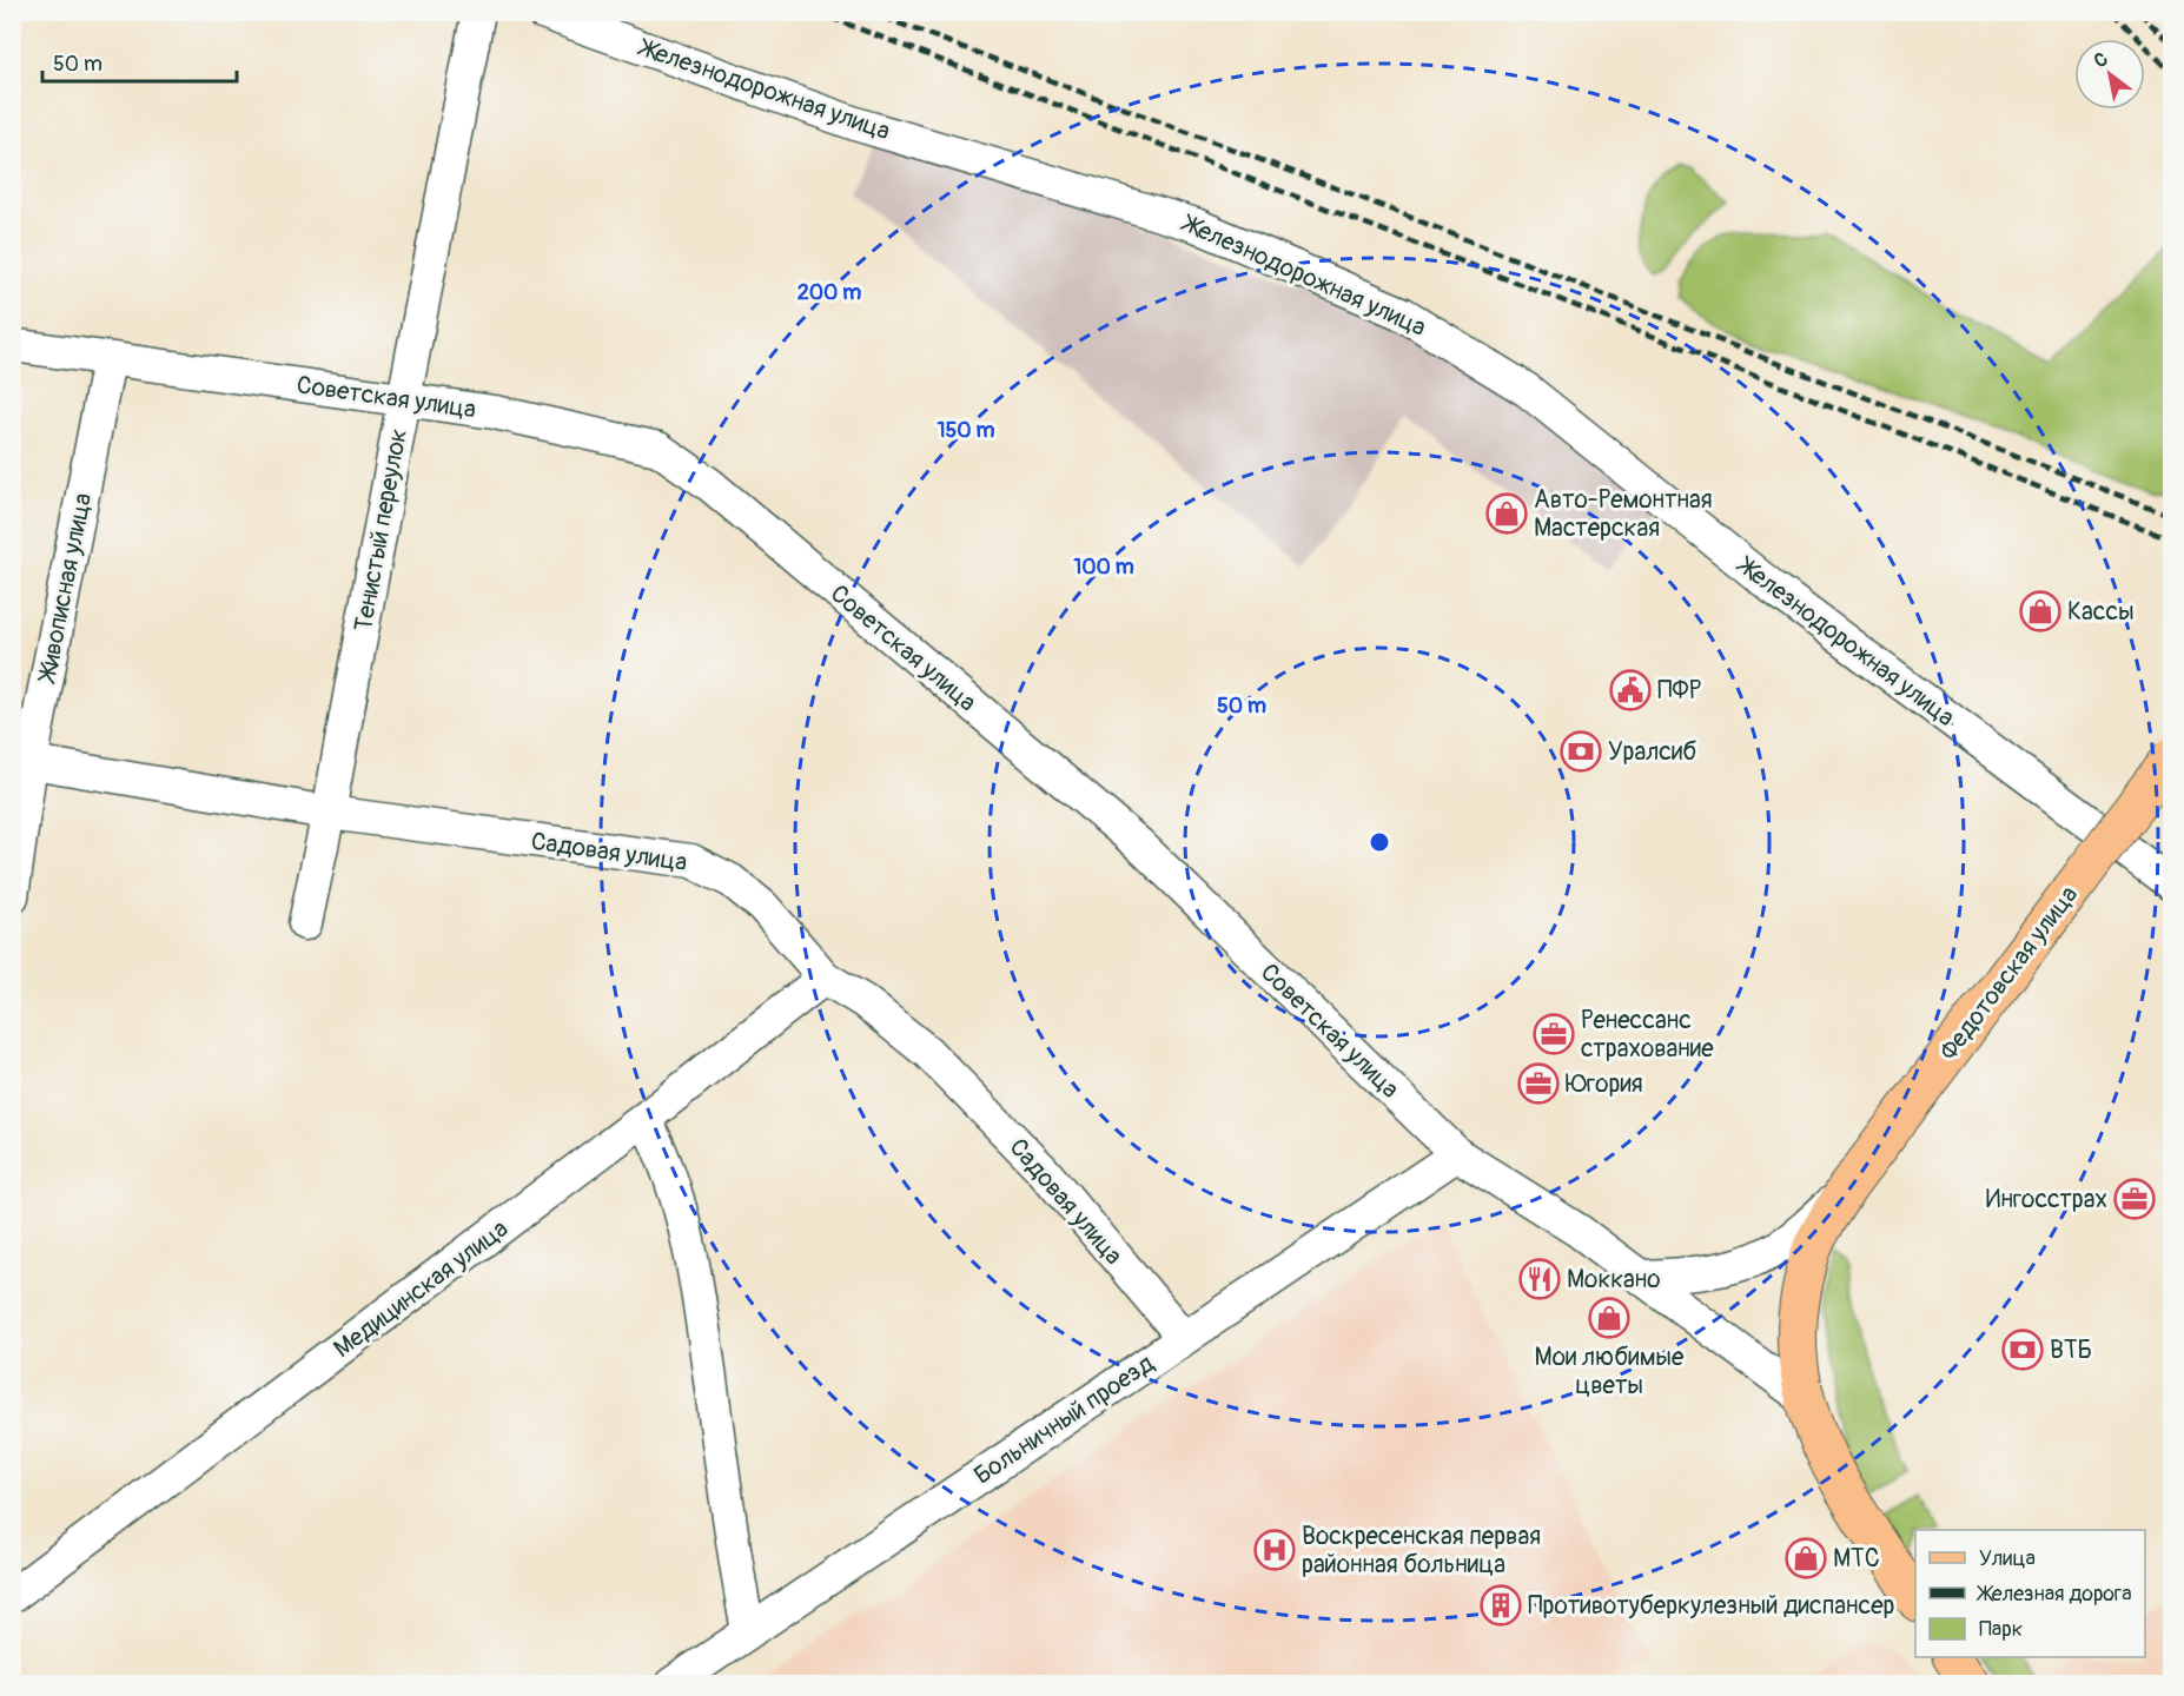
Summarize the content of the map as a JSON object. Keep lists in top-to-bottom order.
{
  "streets": {
    "main road": ["Федотовская улица"],
    "street": [
      "Железнодорожная улица",
      "Советская улица",
      "Тенистый переулок",
      "Живописная улица",
      "Садовая улица",
      "Медицинская улица",
      "Больничный проезд"
    ]
  },
  "crossings": [
    ["Советская улица", "Тенистый переулок"],
    ["Советская улица", "Живописная улица"],
    ["Советская улица", "Больничный проезд"],
    ["Тенистый переулок", "Садовая улица"],
    ["Живописная улица", "Садовая улица"],
    ["Садовая улица", "Медицинская улица"],
    ["Садовая улица", "Больничный проезд"]
  ],
  "places": {
    "shop": [
      "Авто-Ремонтная Мастерская",
      "Кассы",
      "Мои любимые цветы",
      "МТС"
    ],
    "public building": ["ПФР"],
    "bank": ["Уралсиб", "ВТБ"],
    "office": ["Ренессанс страхование", "Югория", "Ингосстрах"],
    "restaurant": ["Моккано"],
    "hospital": ["Воскресенская первая районная больница"],
    "building": ["Противотуберкулезный диспансер"]
  },
  "legend": ["Улица", "Железная дорога", "Парк"],
  "scale_bar": "50 m",
  "north": "top left",
  "rings": [
    "200 m",
    "150 m",
    "100 m",
    "50 m"
  ]
}
